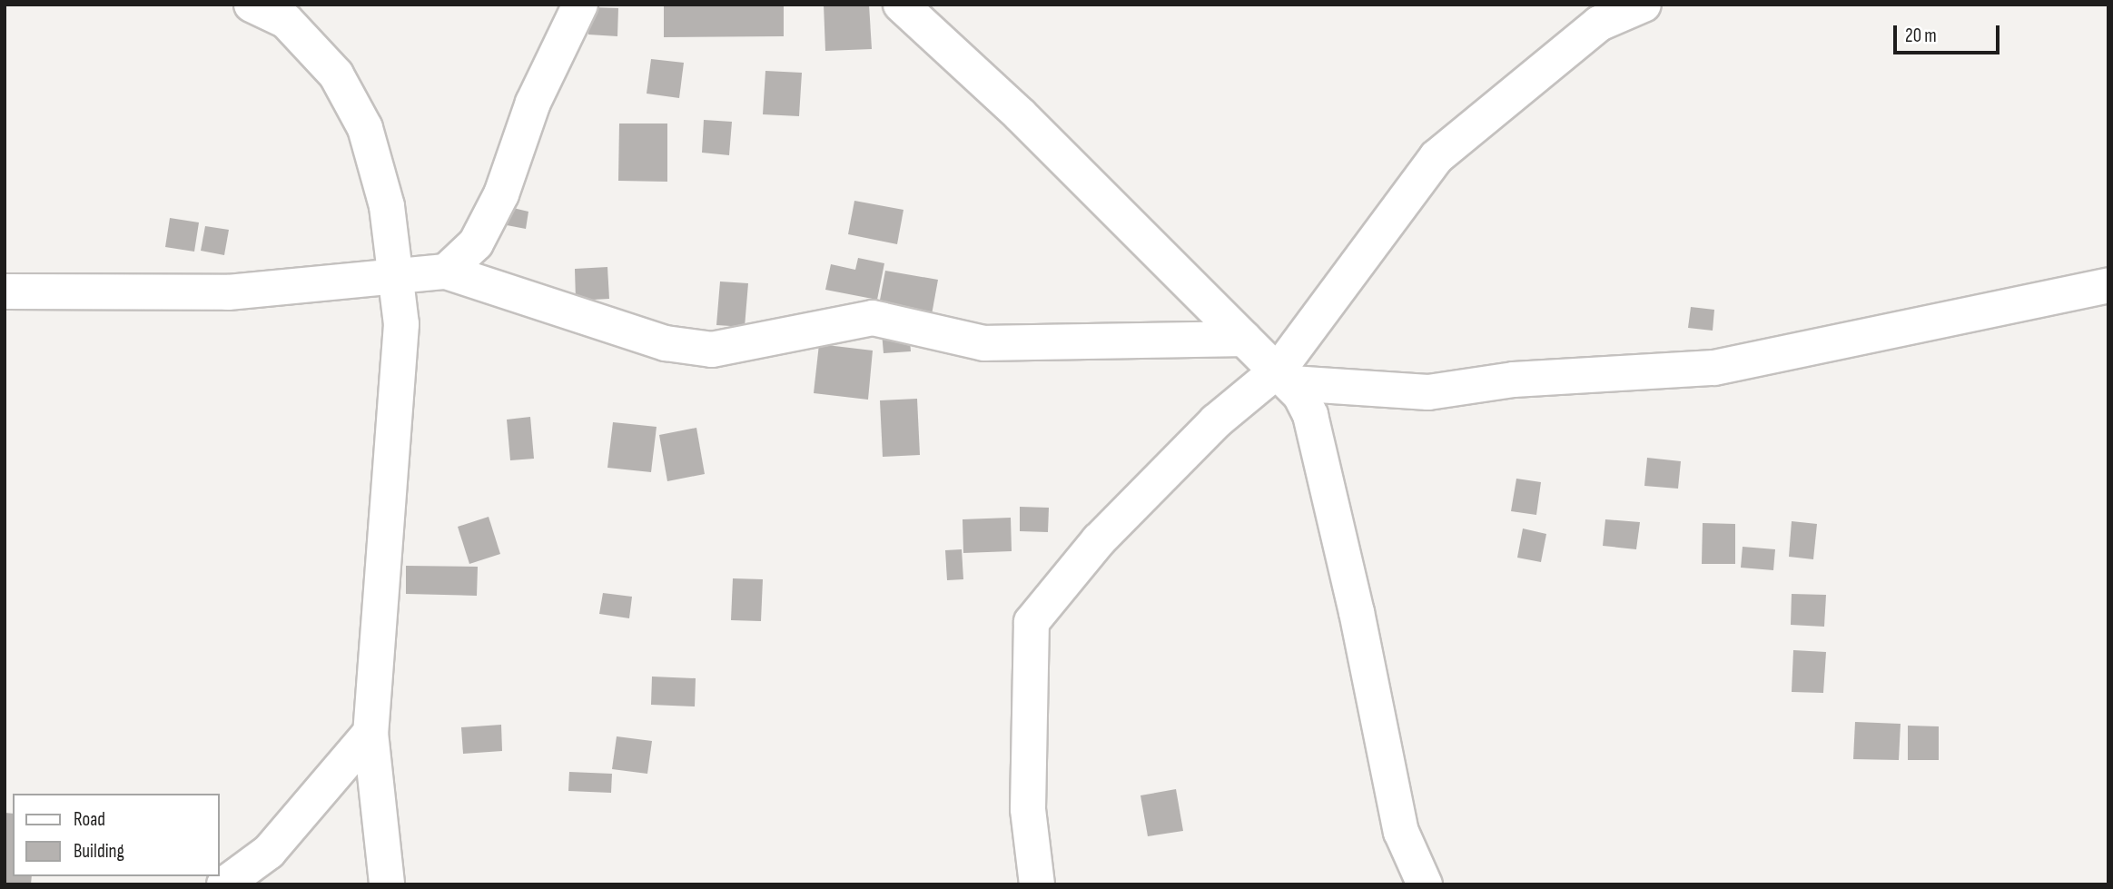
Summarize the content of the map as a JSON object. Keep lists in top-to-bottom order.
{
  "legend": ["Road", "Building"],
  "scale_bar": "20 m"
}
